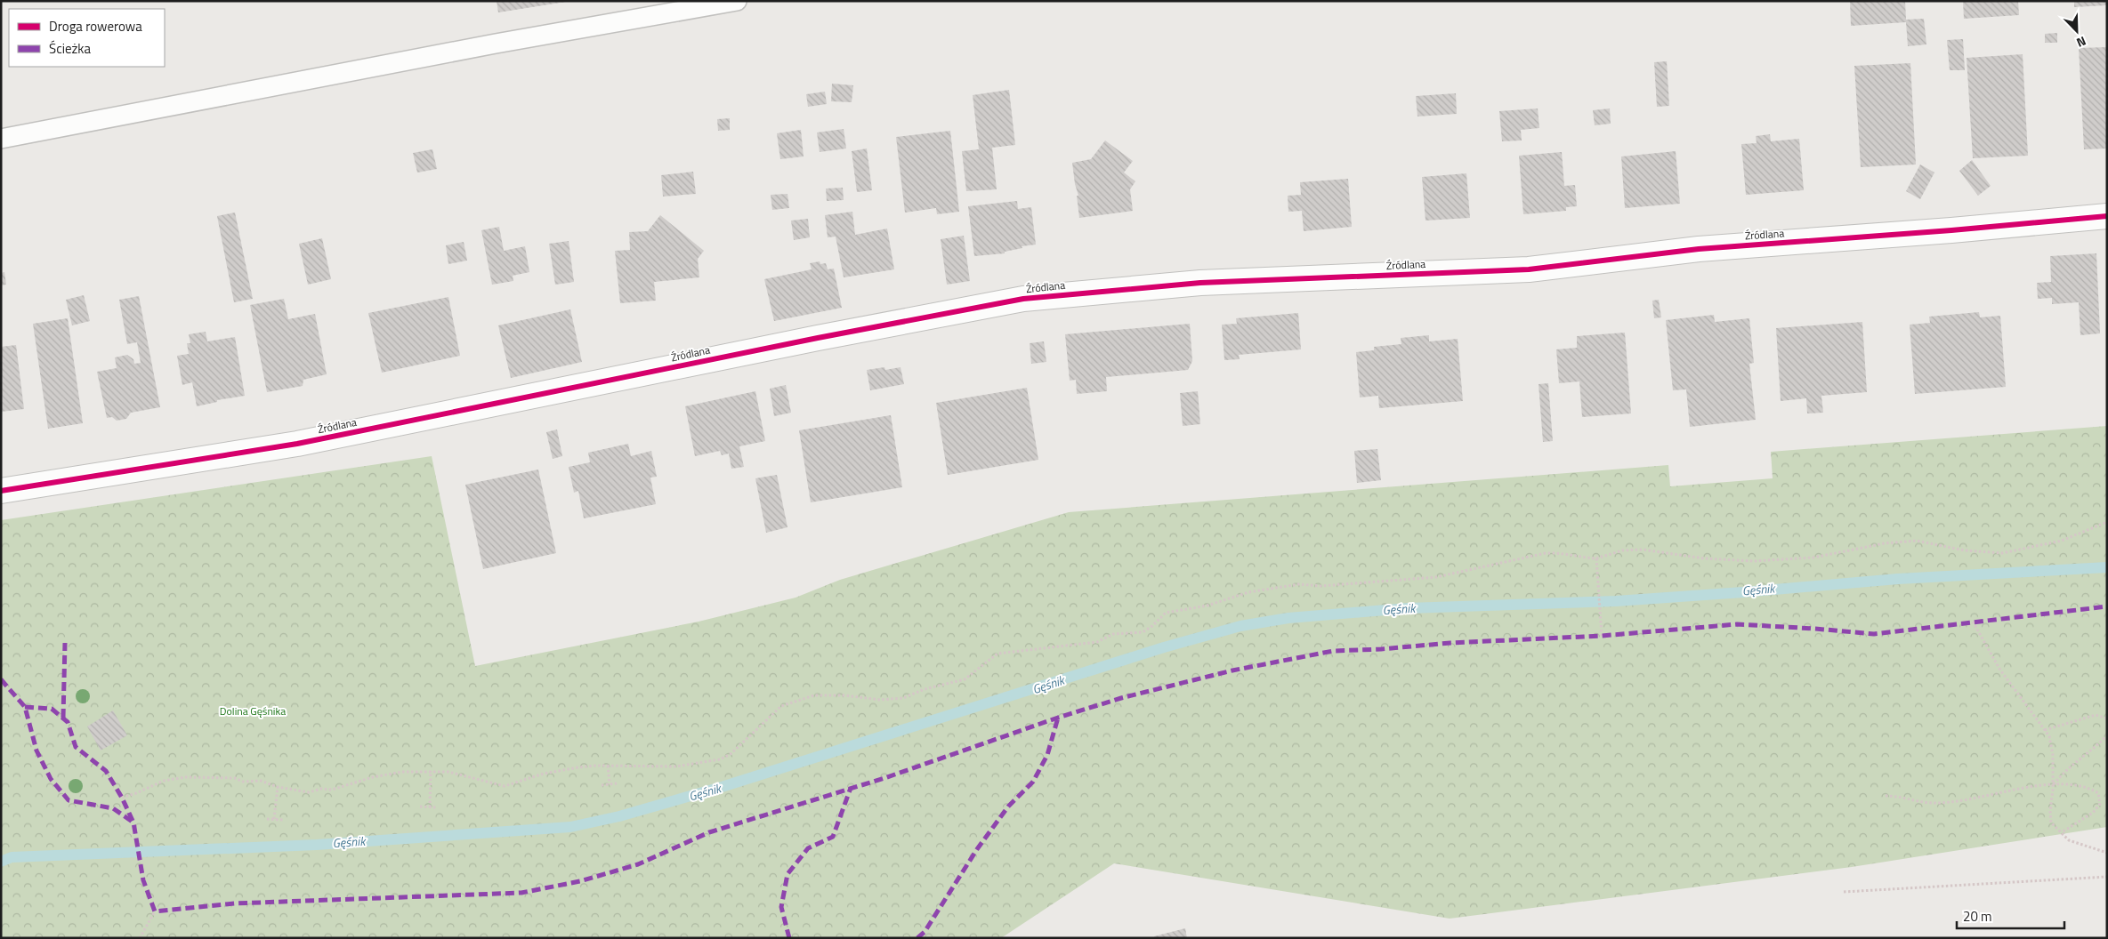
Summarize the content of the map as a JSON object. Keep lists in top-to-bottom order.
{
  "streets": {
    "street": ["Źródlana"]
  },
  "water": ["Gęśnik"],
  "parks": ["Dolina Gęśnika"],
  "legend": ["Droga rowerowa", "Ścieżka"],
  "scale_bar": "20 m",
  "north": "bottom right"
}
